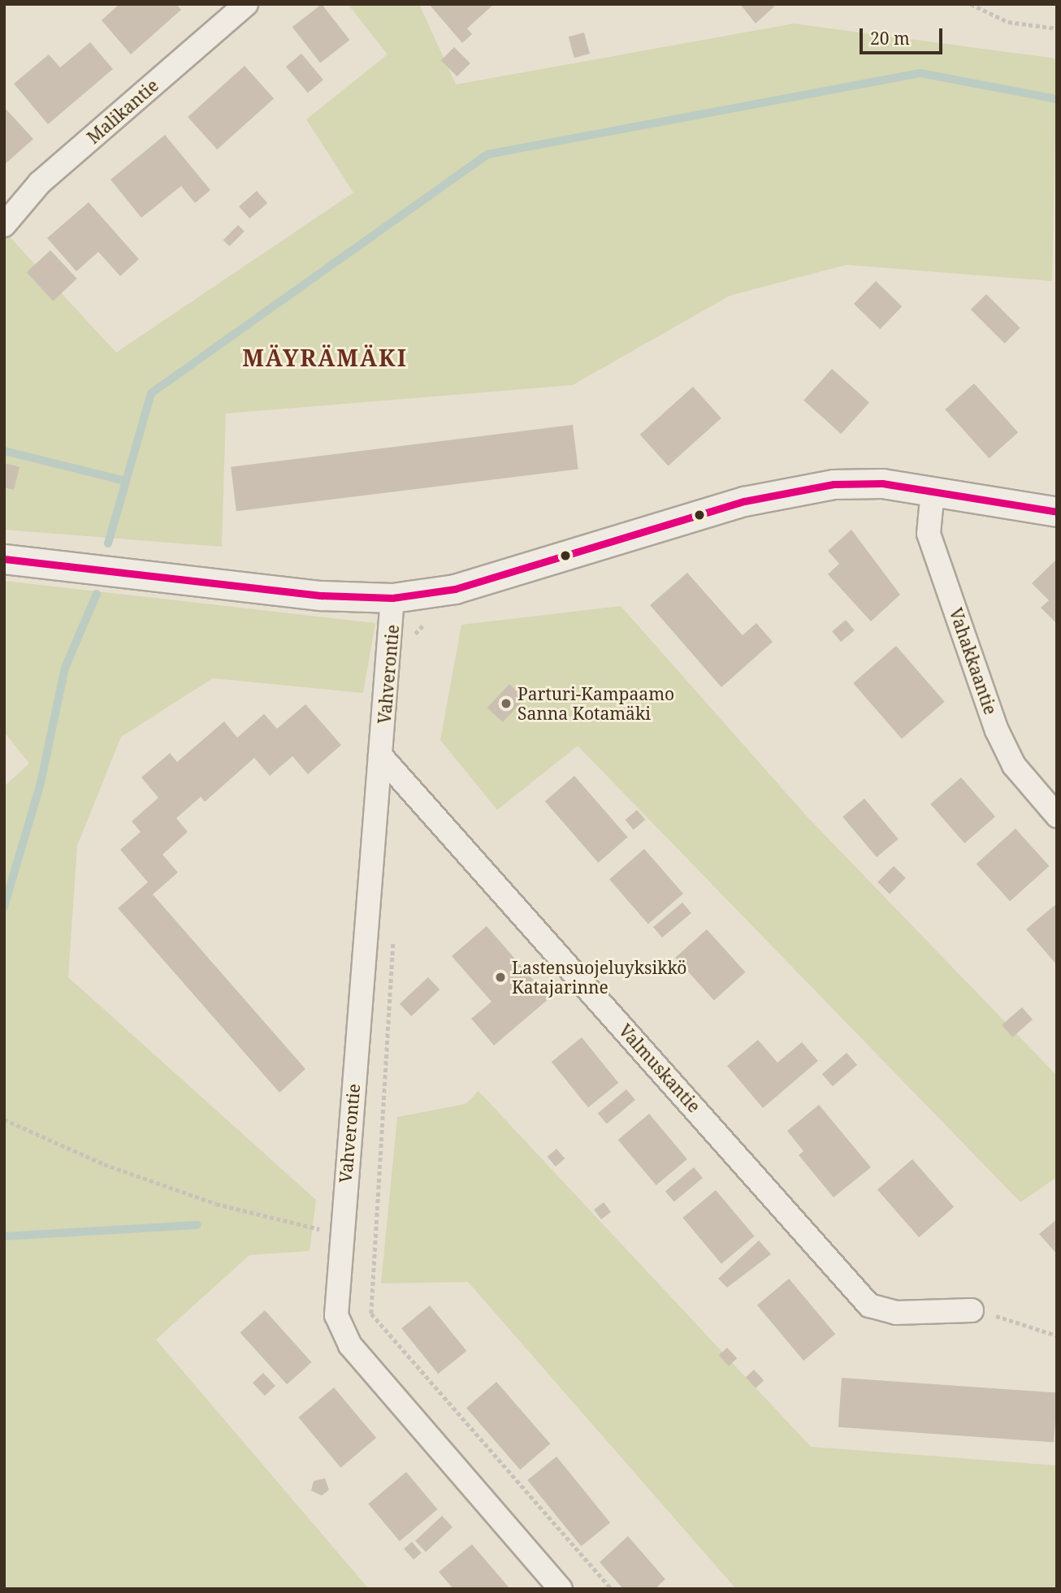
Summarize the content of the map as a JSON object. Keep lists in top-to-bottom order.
{
  "streets": {
    "street": [
      "Malikantie",
      "Vahakkaantie",
      "Vahverontie",
      "Valmuskantie"
    ]
  },
  "crossings": [
    ["Vahverontie", "Valmuskantie"]
  ],
  "districts": ["MÄYRÄMÄKI"],
  "places": ["Parturi-Kampaamo Sanna Kotamäki", "Lastensuojeluyksikkö Katajarinne"],
  "scale_bar": "20 m"
}
